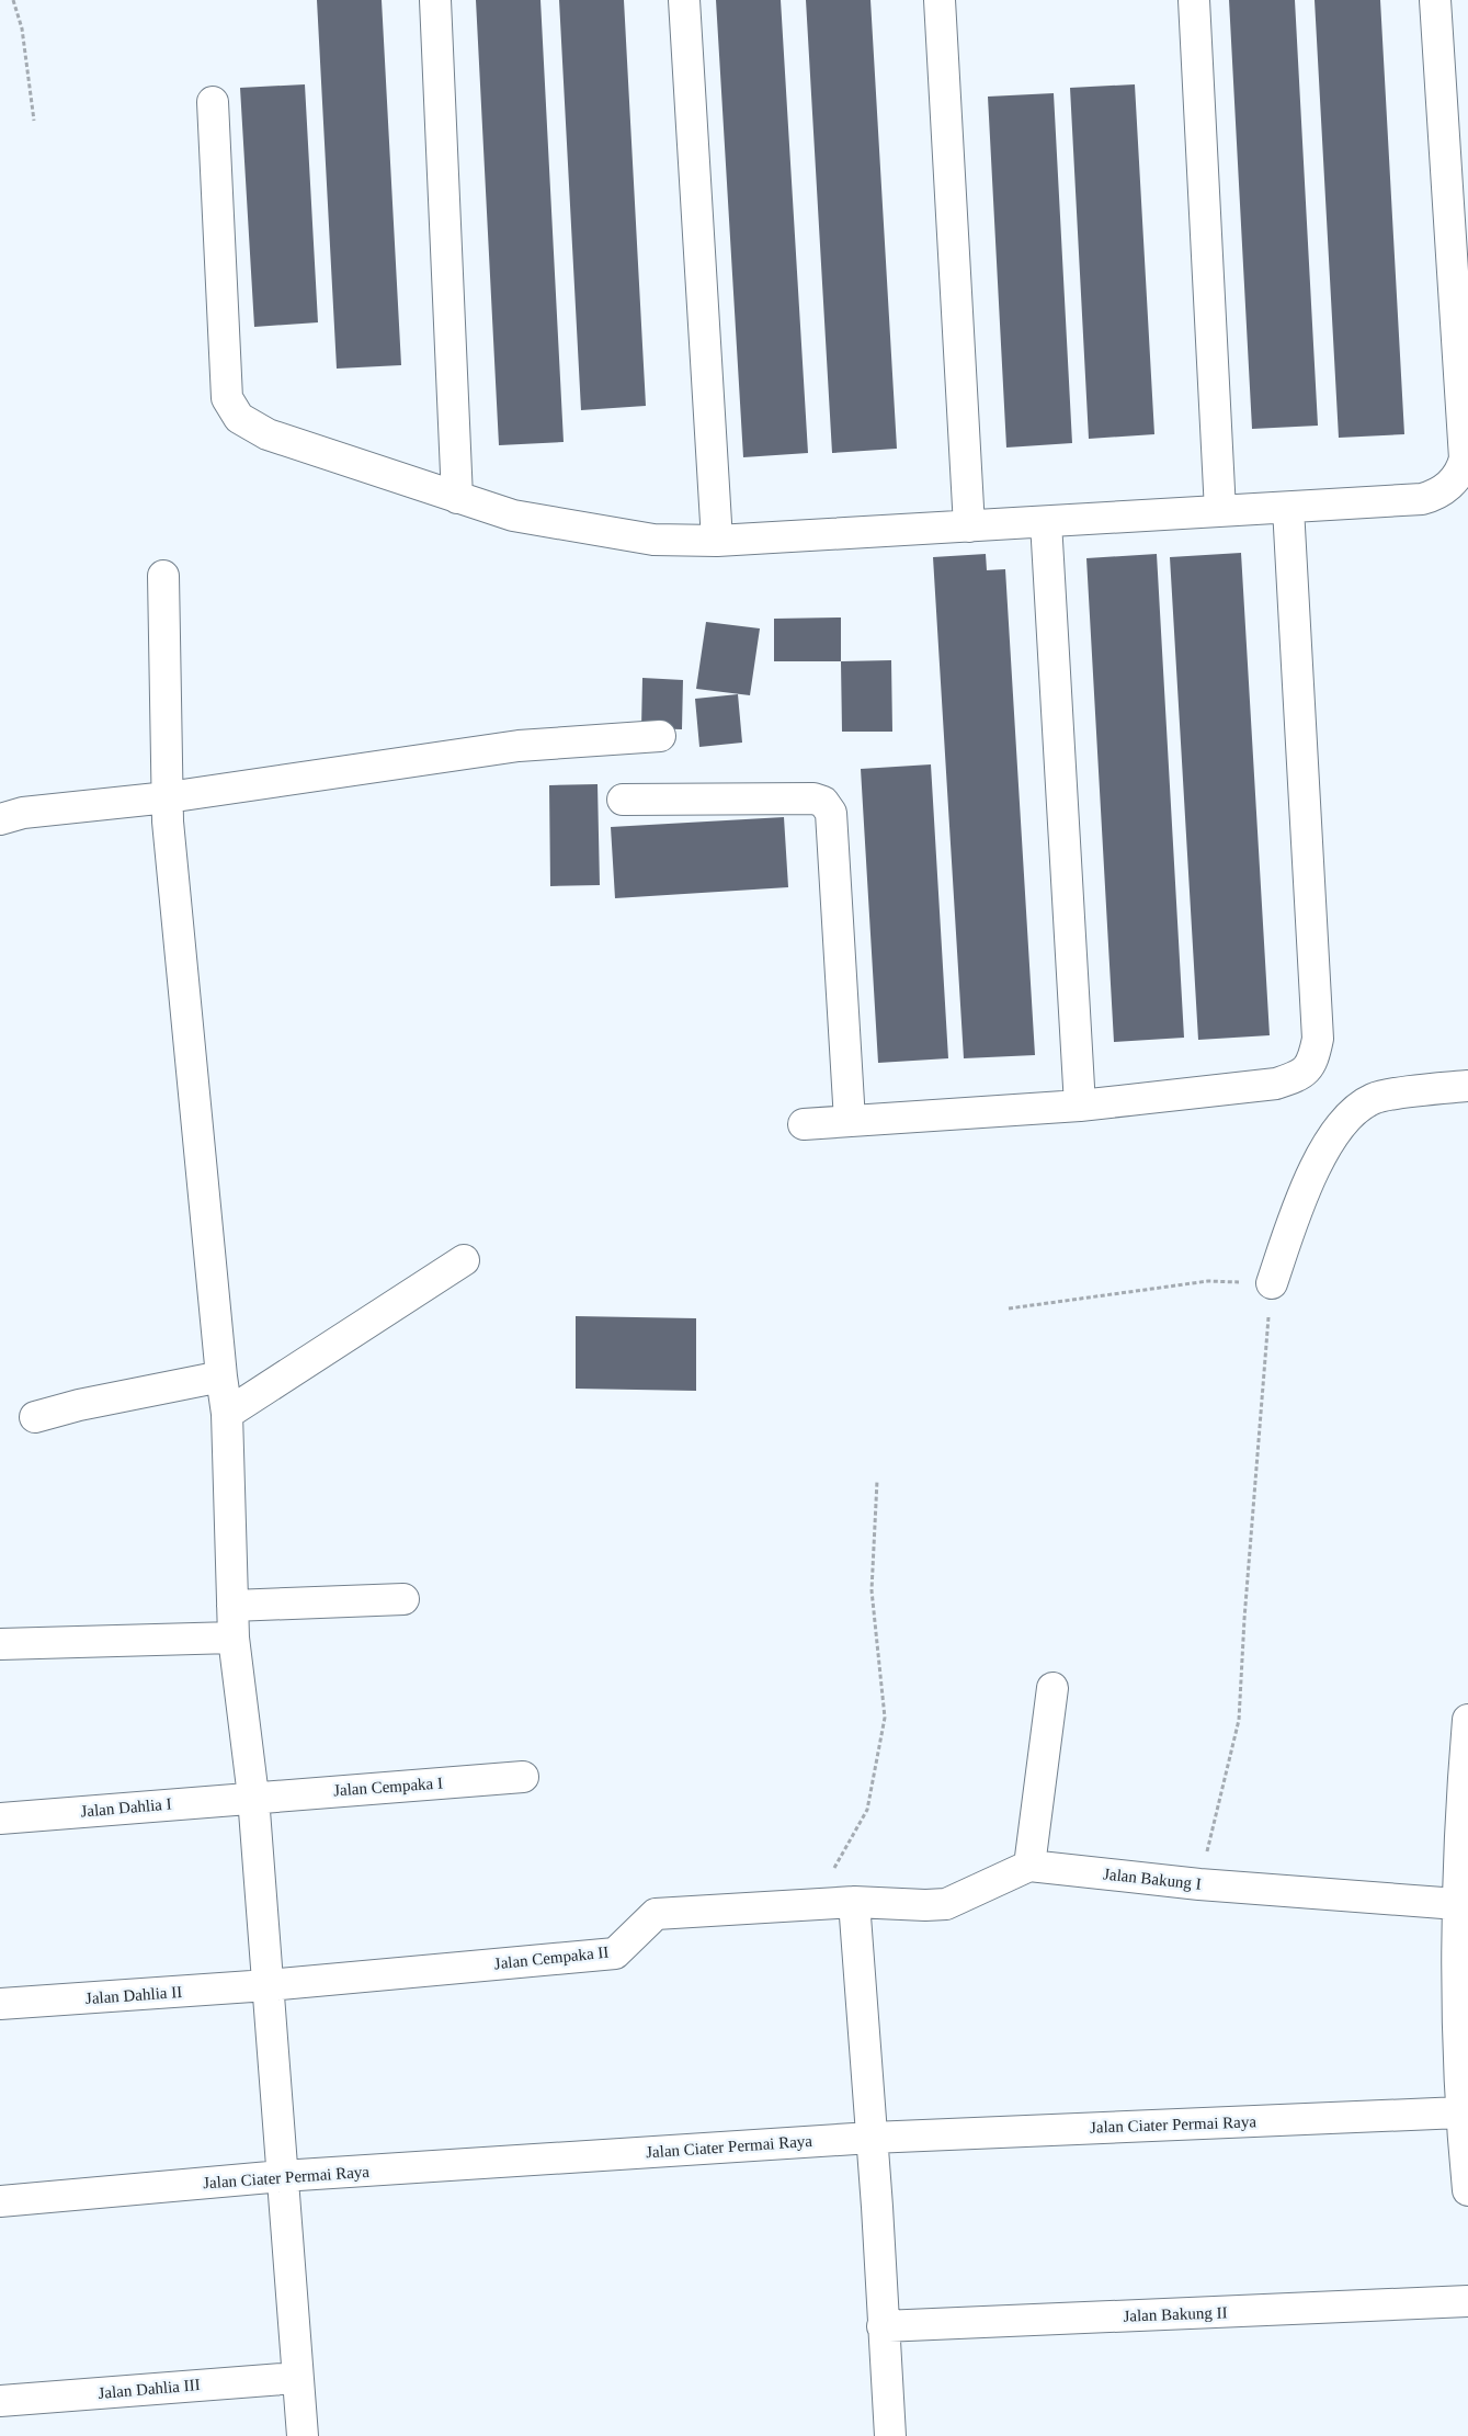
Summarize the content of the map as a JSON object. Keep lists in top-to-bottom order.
{
  "streets": {
    "street": [
      "Jalan Cempaka I",
      "Jalan Dahlia I",
      "Jalan Bakung I",
      "Jalan Cempaka II",
      "Jalan Dahlia II",
      "Jalan Ciater Permai Raya",
      "Jalan Bakung II",
      "Jalan Dahlia III"
    ]
  },
  "crossings": [
    ["Jalan Cempaka I", "Jalan Dahlia I"],
    ["Jalan Cempaka II", "Jalan Dahlia II"]
  ]
}
